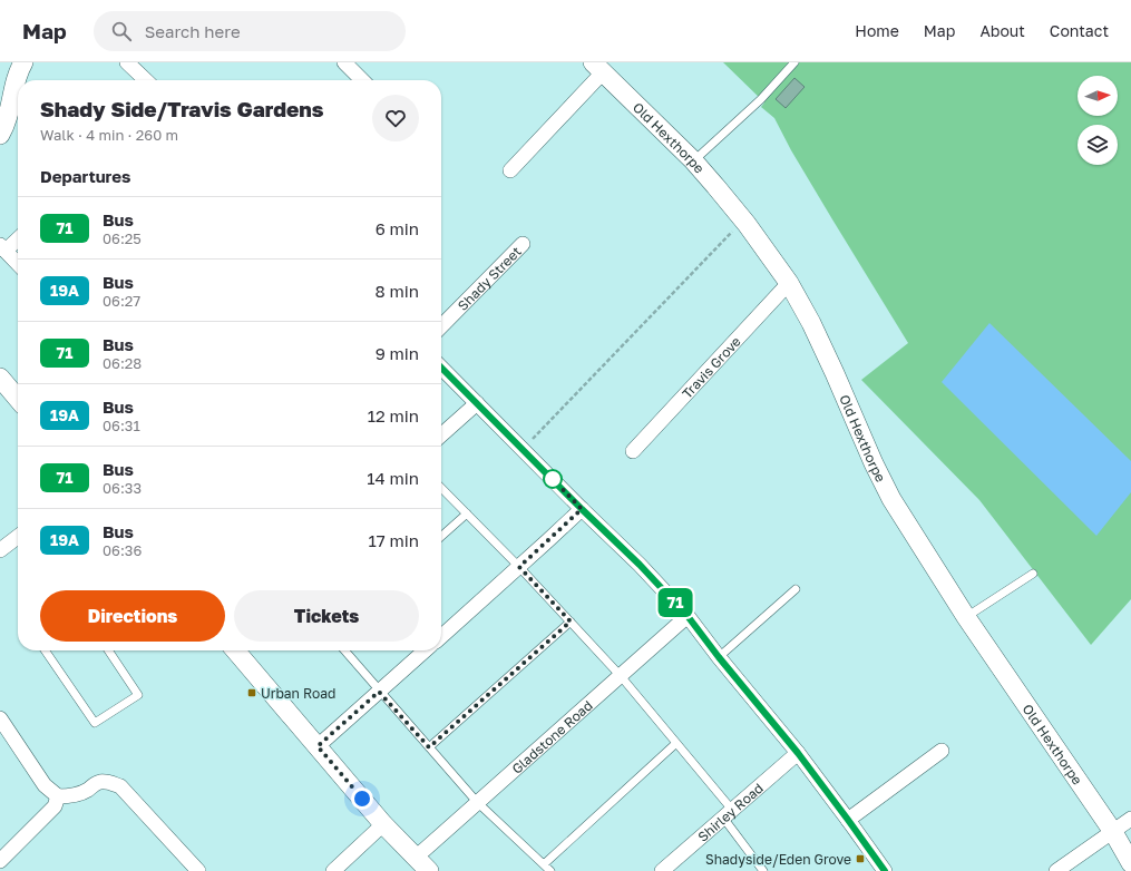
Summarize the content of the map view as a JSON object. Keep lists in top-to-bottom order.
{
  "streets": {
    "street": [
      "Old Hexthorpe",
      "Shady Street",
      "Travis Grove",
      "Gladstone Road",
      "Shirley Road"
    ]
  },
  "crossings": [
    ["Old Hexthorpe", "Travis Grove"]
  ],
  "places": {
    "transit": ["Urban Road", "Shadyside/Eden Grove"]
  },
  "lines": ["bus line 71"],
  "north": "right",
  "page": {
    "header": "Map",
    "search": "Search here",
    "nav": [
      "Home",
      "Map",
      "About",
      "Contact"
    ],
    "on_map": "71",
    "heading": [
      ["Shady Side/Travis Gardens", "Walk · 4 min · 260 m"],
      "Departures"
    ],
    "list": [
      {
        "mark": "71",
        "name": "Bus",
        "note": "06:25",
        "value": "6 min"
      },
      {
        "mark": "19A",
        "name": "Bus",
        "note": "06:27",
        "value": "8 min"
      },
      {
        "mark": "71",
        "name": "Bus",
        "note": "06:28",
        "value": "9 min"
      },
      {
        "mark": "19A",
        "name": "Bus",
        "note": "06:31",
        "value": "12 min"
      },
      {
        "mark": "71",
        "name": "Bus",
        "note": "06:33",
        "value": "14 min"
      },
      {
        "mark": "19A",
        "name": "Bus",
        "note": "06:36",
        "value": "17 min"
      }
    ],
    "buttons": ["Directions", "Tickets"]
  }
}
